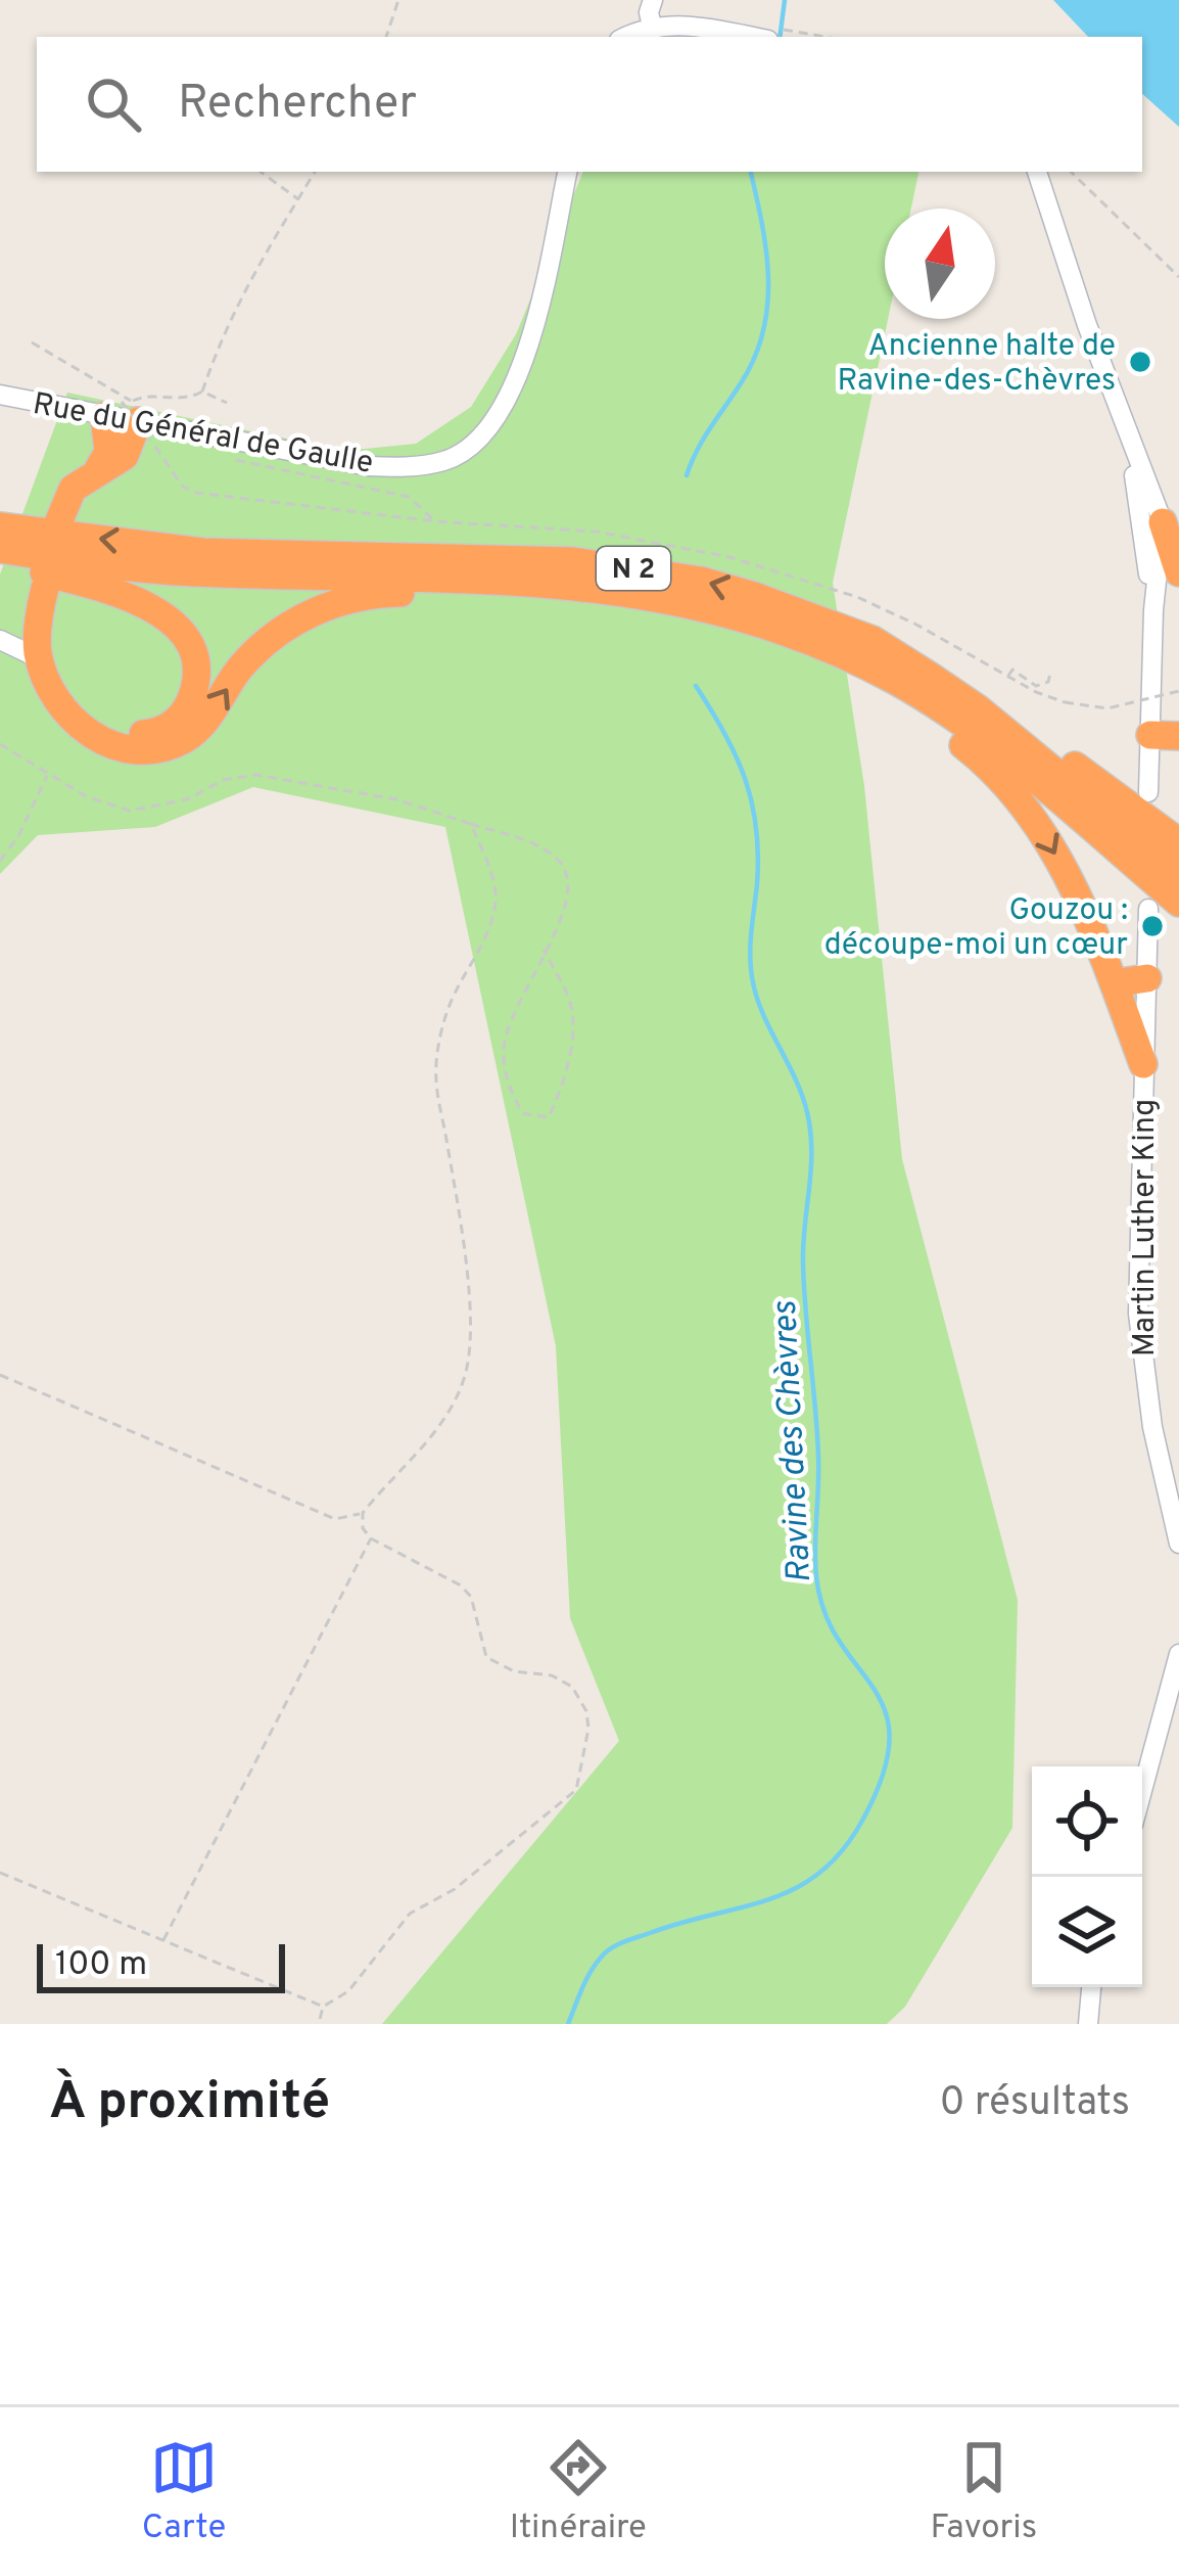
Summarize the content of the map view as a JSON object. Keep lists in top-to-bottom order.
{
  "streets": {
    "highway": ["N 2"],
    "street": ["Rue du Général de Gaulle", "Martin Luther King"]
  },
  "water": ["Ravine des Chèvres"],
  "places": ["Ancienne halte de Ravine-des-Chèvres", "Gouzou : découpe-moi un cœur"],
  "scale_bar": "100 m",
  "north": "top",
  "page": {
    "search": "Rechercher",
    "scale": "100 m",
    "heading": ["À proximité", "0 résultats"],
    "nav": ["Carte", "Itinéraire", "Favoris"]
  }
}
